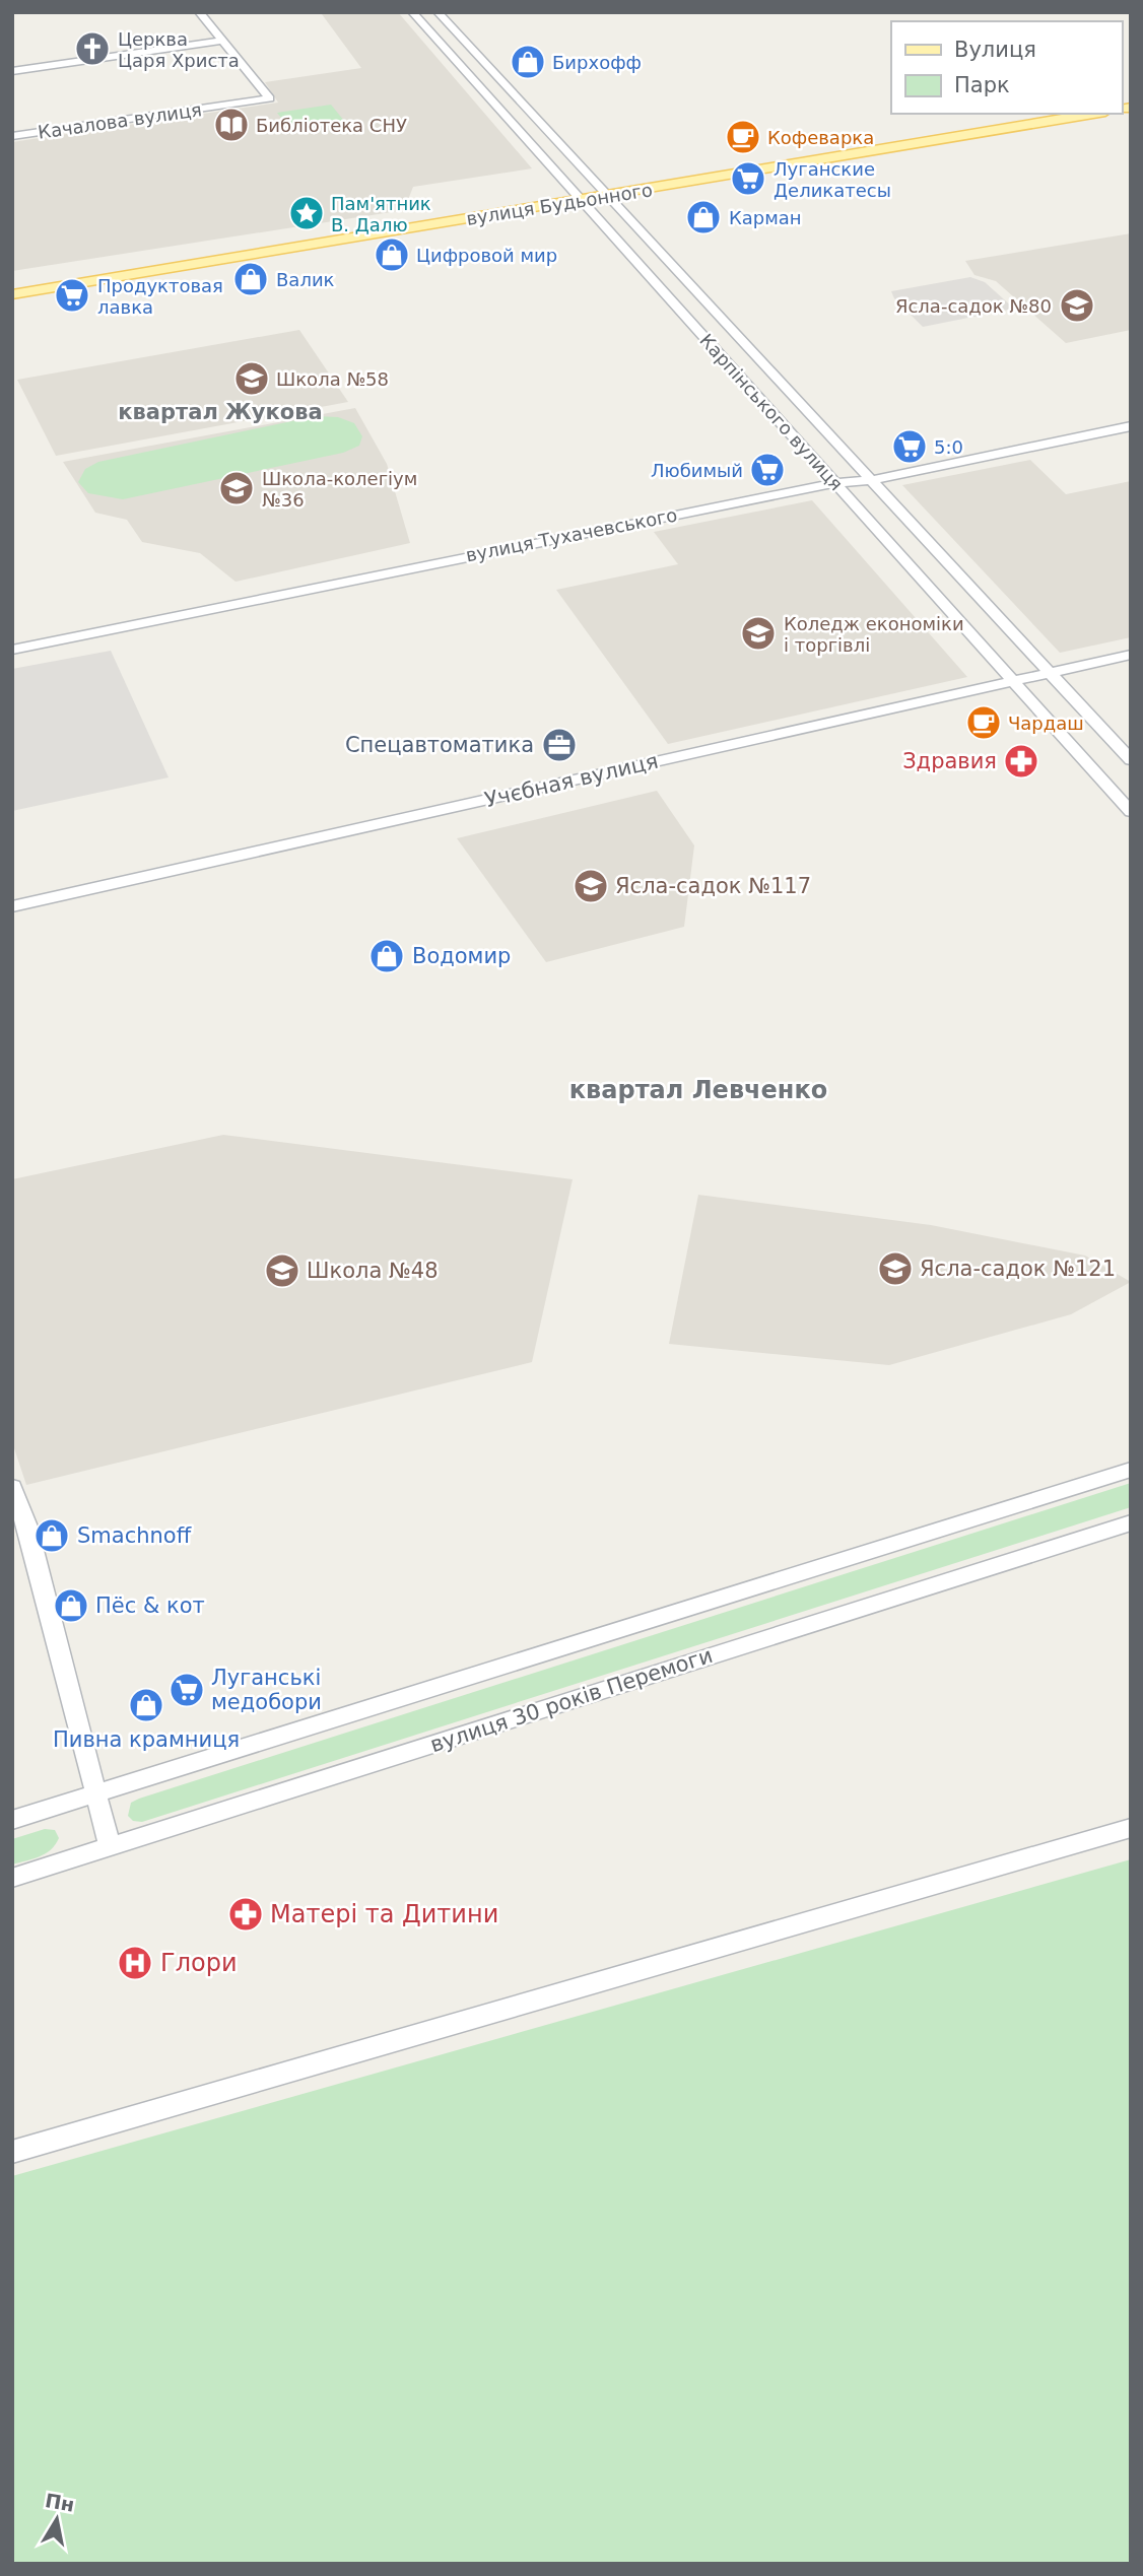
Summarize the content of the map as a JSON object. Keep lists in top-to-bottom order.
{
  "streets": {
    "main road": ["вулиця Будьонного"],
    "street": [
      "Качалова вулиця",
      "Карпінського вулиця",
      "вулиця Тухачевського",
      "Учєбная вулиця",
      "вулиця 30 років Перемоги"
    ]
  },
  "crossings": [
    ["вулиця Будьонного", "Карпінського вулиця"],
    ["Карпінського вулиця", "вулиця Тухачевського"],
    ["Карпінського вулиця", "Учєбная вулиця"]
  ],
  "districts": ["квартал Жукова", "квартал Левченко"],
  "places": {
    "church": ["Церква Царя Христа"],
    "shop": [
      "Бирхофф",
      "Карман",
      "Цифровой мир",
      "Валик",
      "Водомир",
      "Smachnoff",
      "Пёс & кот",
      "Пивна крамниця"
    ],
    "library": ["Библіотека СНУ"],
    "cafe": ["Кофеварка", "Чардаш"],
    "supermarket": [
      "Луганские Деликатесы",
      "Продуктовая лавка",
      "5:0",
      "Любимый",
      "Луганські медобори"
    ],
    "place": ["Пам'ятник В. Далю"],
    "school or university": [
      "Ясла-садок №80",
      "Школа №58",
      "Школа-колегіум №36",
      "Коледж економіки і торгівлі",
      "Ясла-садок №117",
      "Ясла-садок №121",
      "Школа №48"
    ],
    "office": ["Спецавтоматика"],
    "pharmacy": ["Здравия", "Матері та Дитини"],
    "hospital": ["Глори"]
  },
  "legend": ["Вулиця", "Парк"],
  "north": "top"
}
